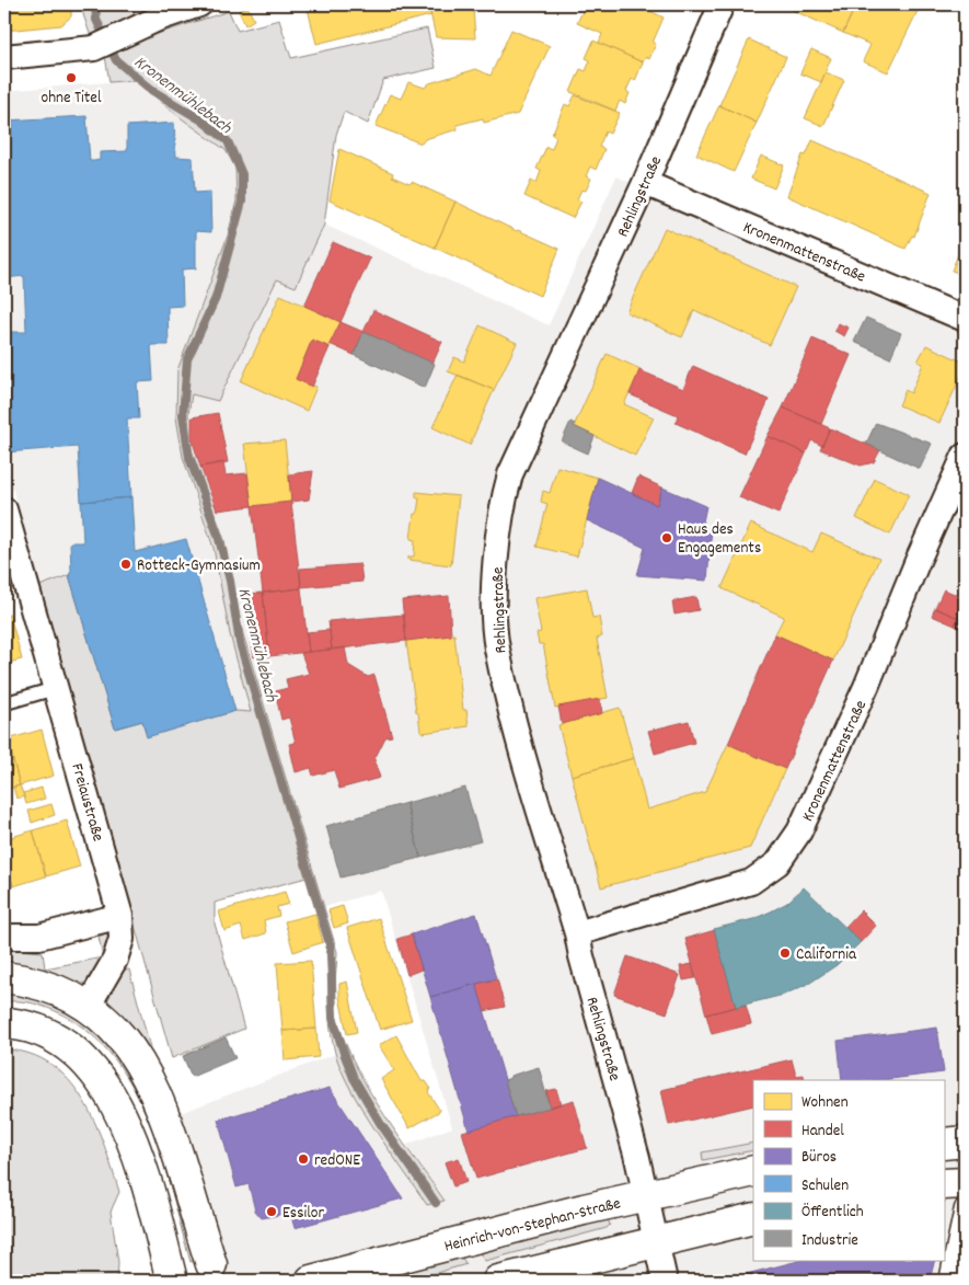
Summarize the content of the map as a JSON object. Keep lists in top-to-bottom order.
{
  "streets": {
    "main road": ["Heinrich-von-Stephan-Straße"],
    "street": ["Rehlingstraße", "Kronenmattenstraße", "Freiaustraße"]
  },
  "crossings": [
    ["Rehlingstraße", "Kronenmattenstraße"],
    ["Rehlingstraße", "Heinrich-von-Stephan-Straße"]
  ],
  "water": ["Kronenmühlebach"],
  "places": [
    "ohne Titel",
    "Haus des Engagements",
    "Rotteck-Gymnasium",
    "California",
    "redONE",
    "Essilor"
  ],
  "legend": [
    "Wohnen",
    "Handel",
    "Büros",
    "Schulen",
    "Öffentlich",
    "Industrie"
  ]
}
